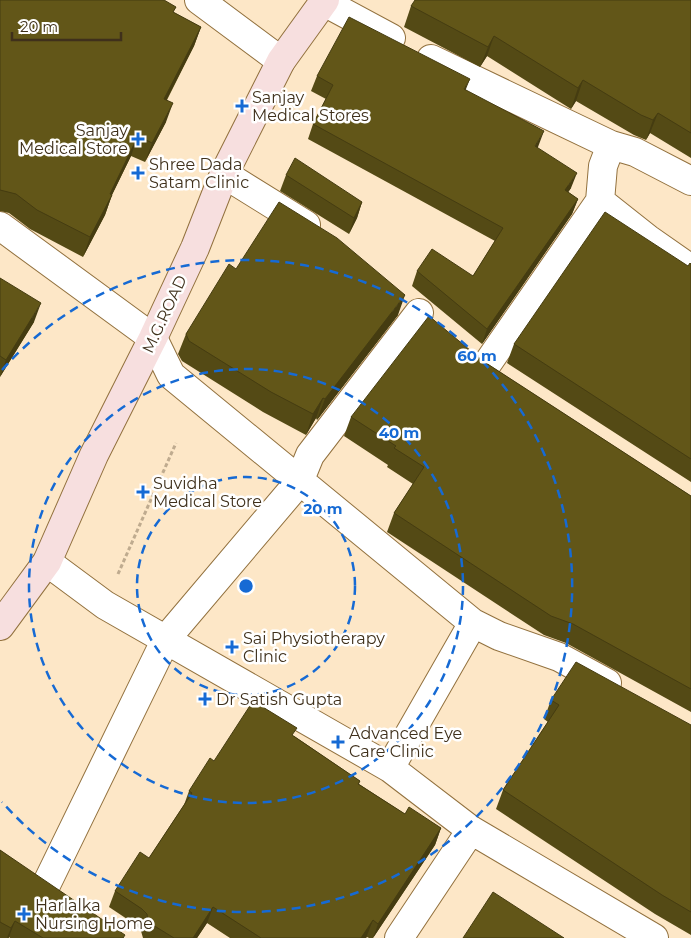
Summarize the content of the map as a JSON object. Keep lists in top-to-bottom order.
{
  "streets": {
    "main road": ["M.G.ROAD"]
  },
  "places": {
    "health": [
      "Sanjay Medical Stores",
      "Sanjay Medical Store",
      "Shree Dada Satam Clinic",
      "Suvidha Medical Store",
      "Sai Physiotherapy Clinic",
      "Dr Satish Gupta",
      "Advanced Eye Care Clinic",
      "Harlalka Nursing Home"
    ]
  },
  "scale_bar": "20 m",
  "rings": ["60 m", "40 m", "20 m"]
}
